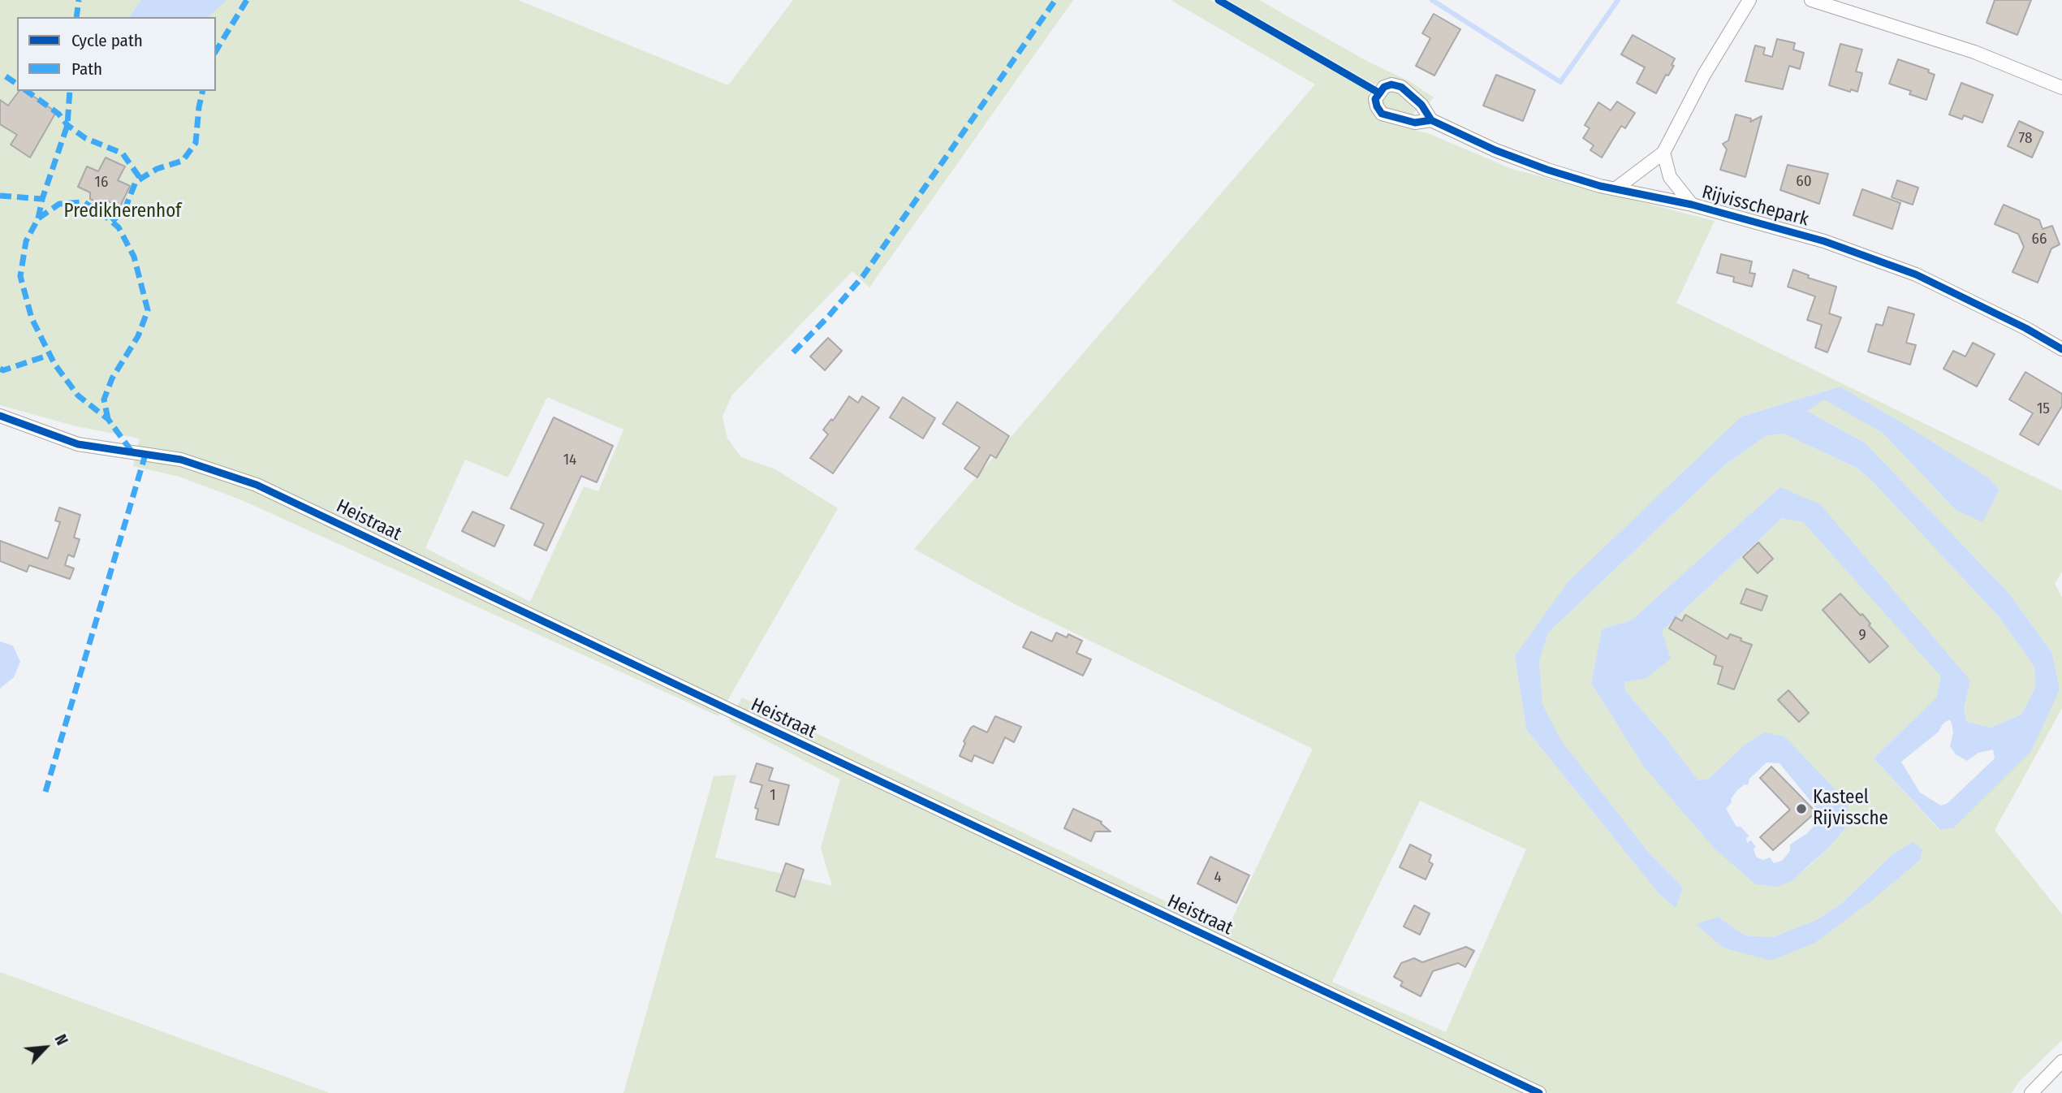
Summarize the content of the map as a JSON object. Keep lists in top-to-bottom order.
{
  "streets": {
    "street": ["Rijvisschepark", "Heistraat"]
  },
  "parks": ["Predikherenhof"],
  "places": ["Kasteel Rijvissche"],
  "house_numbers": [
    "78",
    "60",
    "16",
    "66",
    "15",
    "14",
    "9",
    "1",
    "4"
  ],
  "legend": ["Cycle path", "Path"],
  "north": "top right"
}
